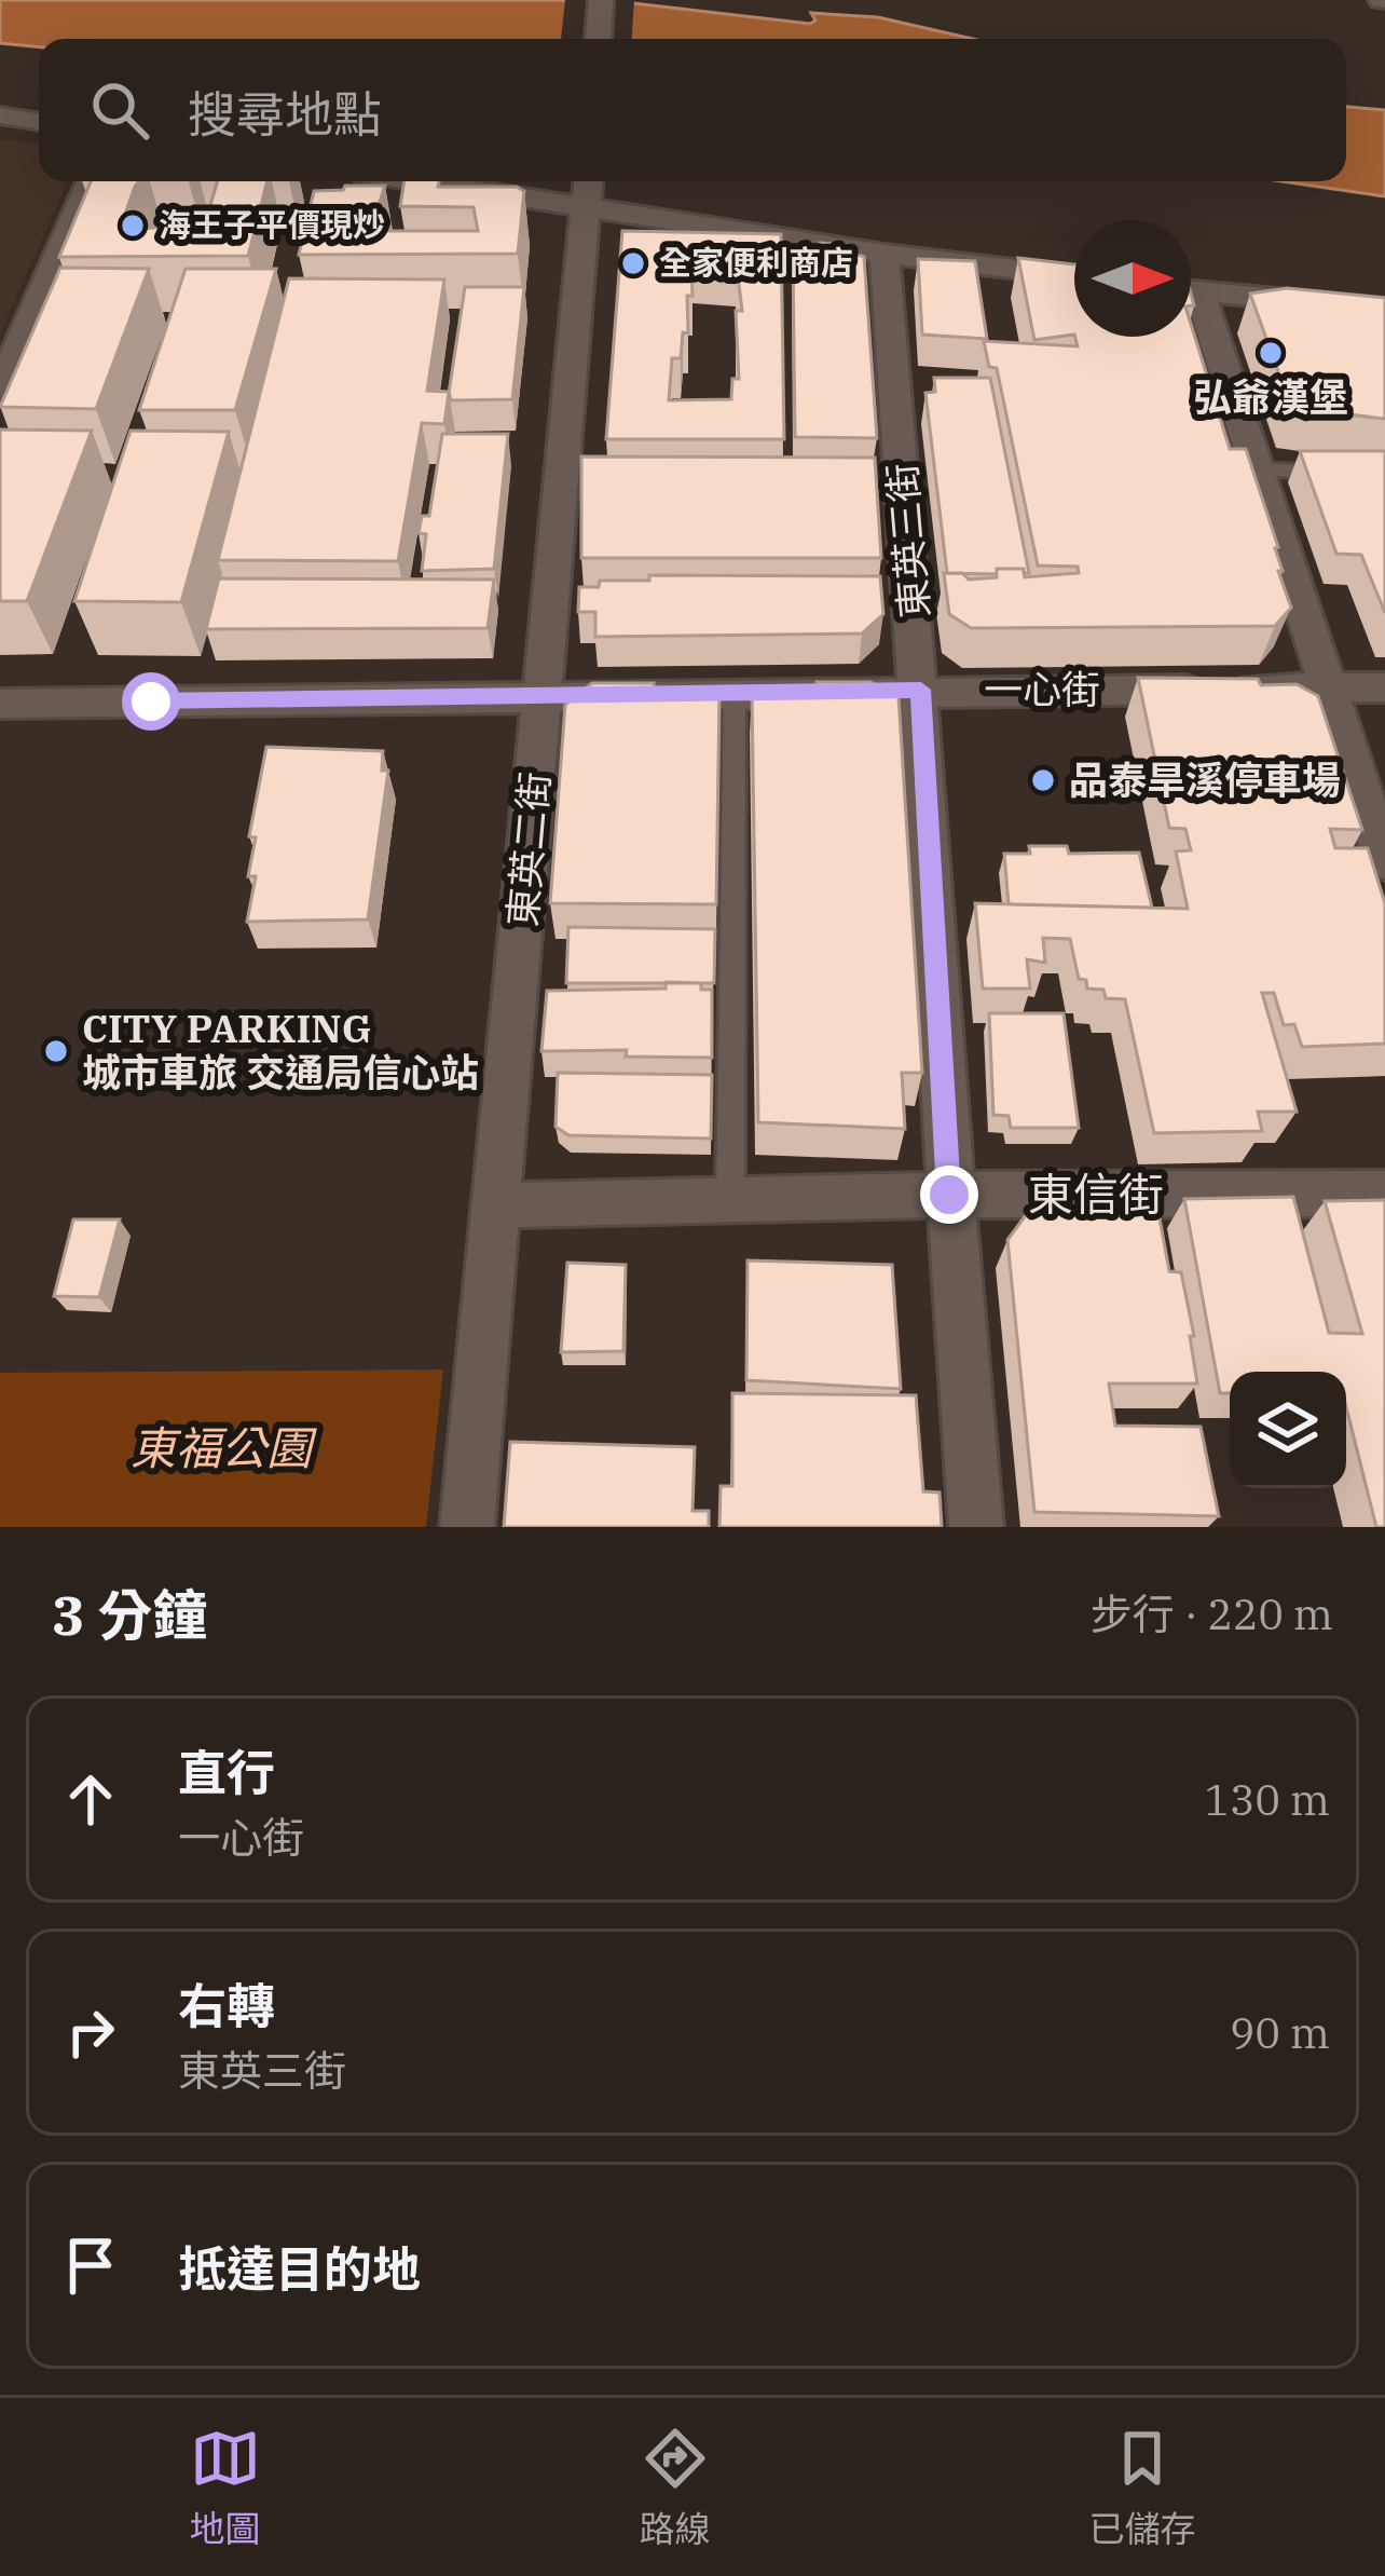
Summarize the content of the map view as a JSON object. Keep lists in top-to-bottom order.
{
  "streets": {
    "street": [
      "東英三街",
      "一心街",
      "東英二街",
      "東信街"
    ]
  },
  "crossings": [
    ["東英三街", "一心街"],
    ["東英三街", "東信街"],
    ["一心街", "東英二街"],
    ["東英二街", "東信街"]
  ],
  "parks": ["東福公園"],
  "places": [
    "海王子平價現炒",
    "全家便利商店",
    "弘爺漢堡",
    "品泰旱溪停車場",
    "CITY PARKING 城市車旅 交通局信心站"
  ],
  "north": "right",
  "page": {
    "search": "搜尋地點",
    "heading": ["3 分鐘", "步行 · 220 m"],
    "list": [
      ["直行", "一心街", "130 m"],
      ["右轉", "東英三街", "90 m"],
      "抵達目的地"
    ],
    "nav": ["地圖", "路線", "已儲存"]
  }
}
